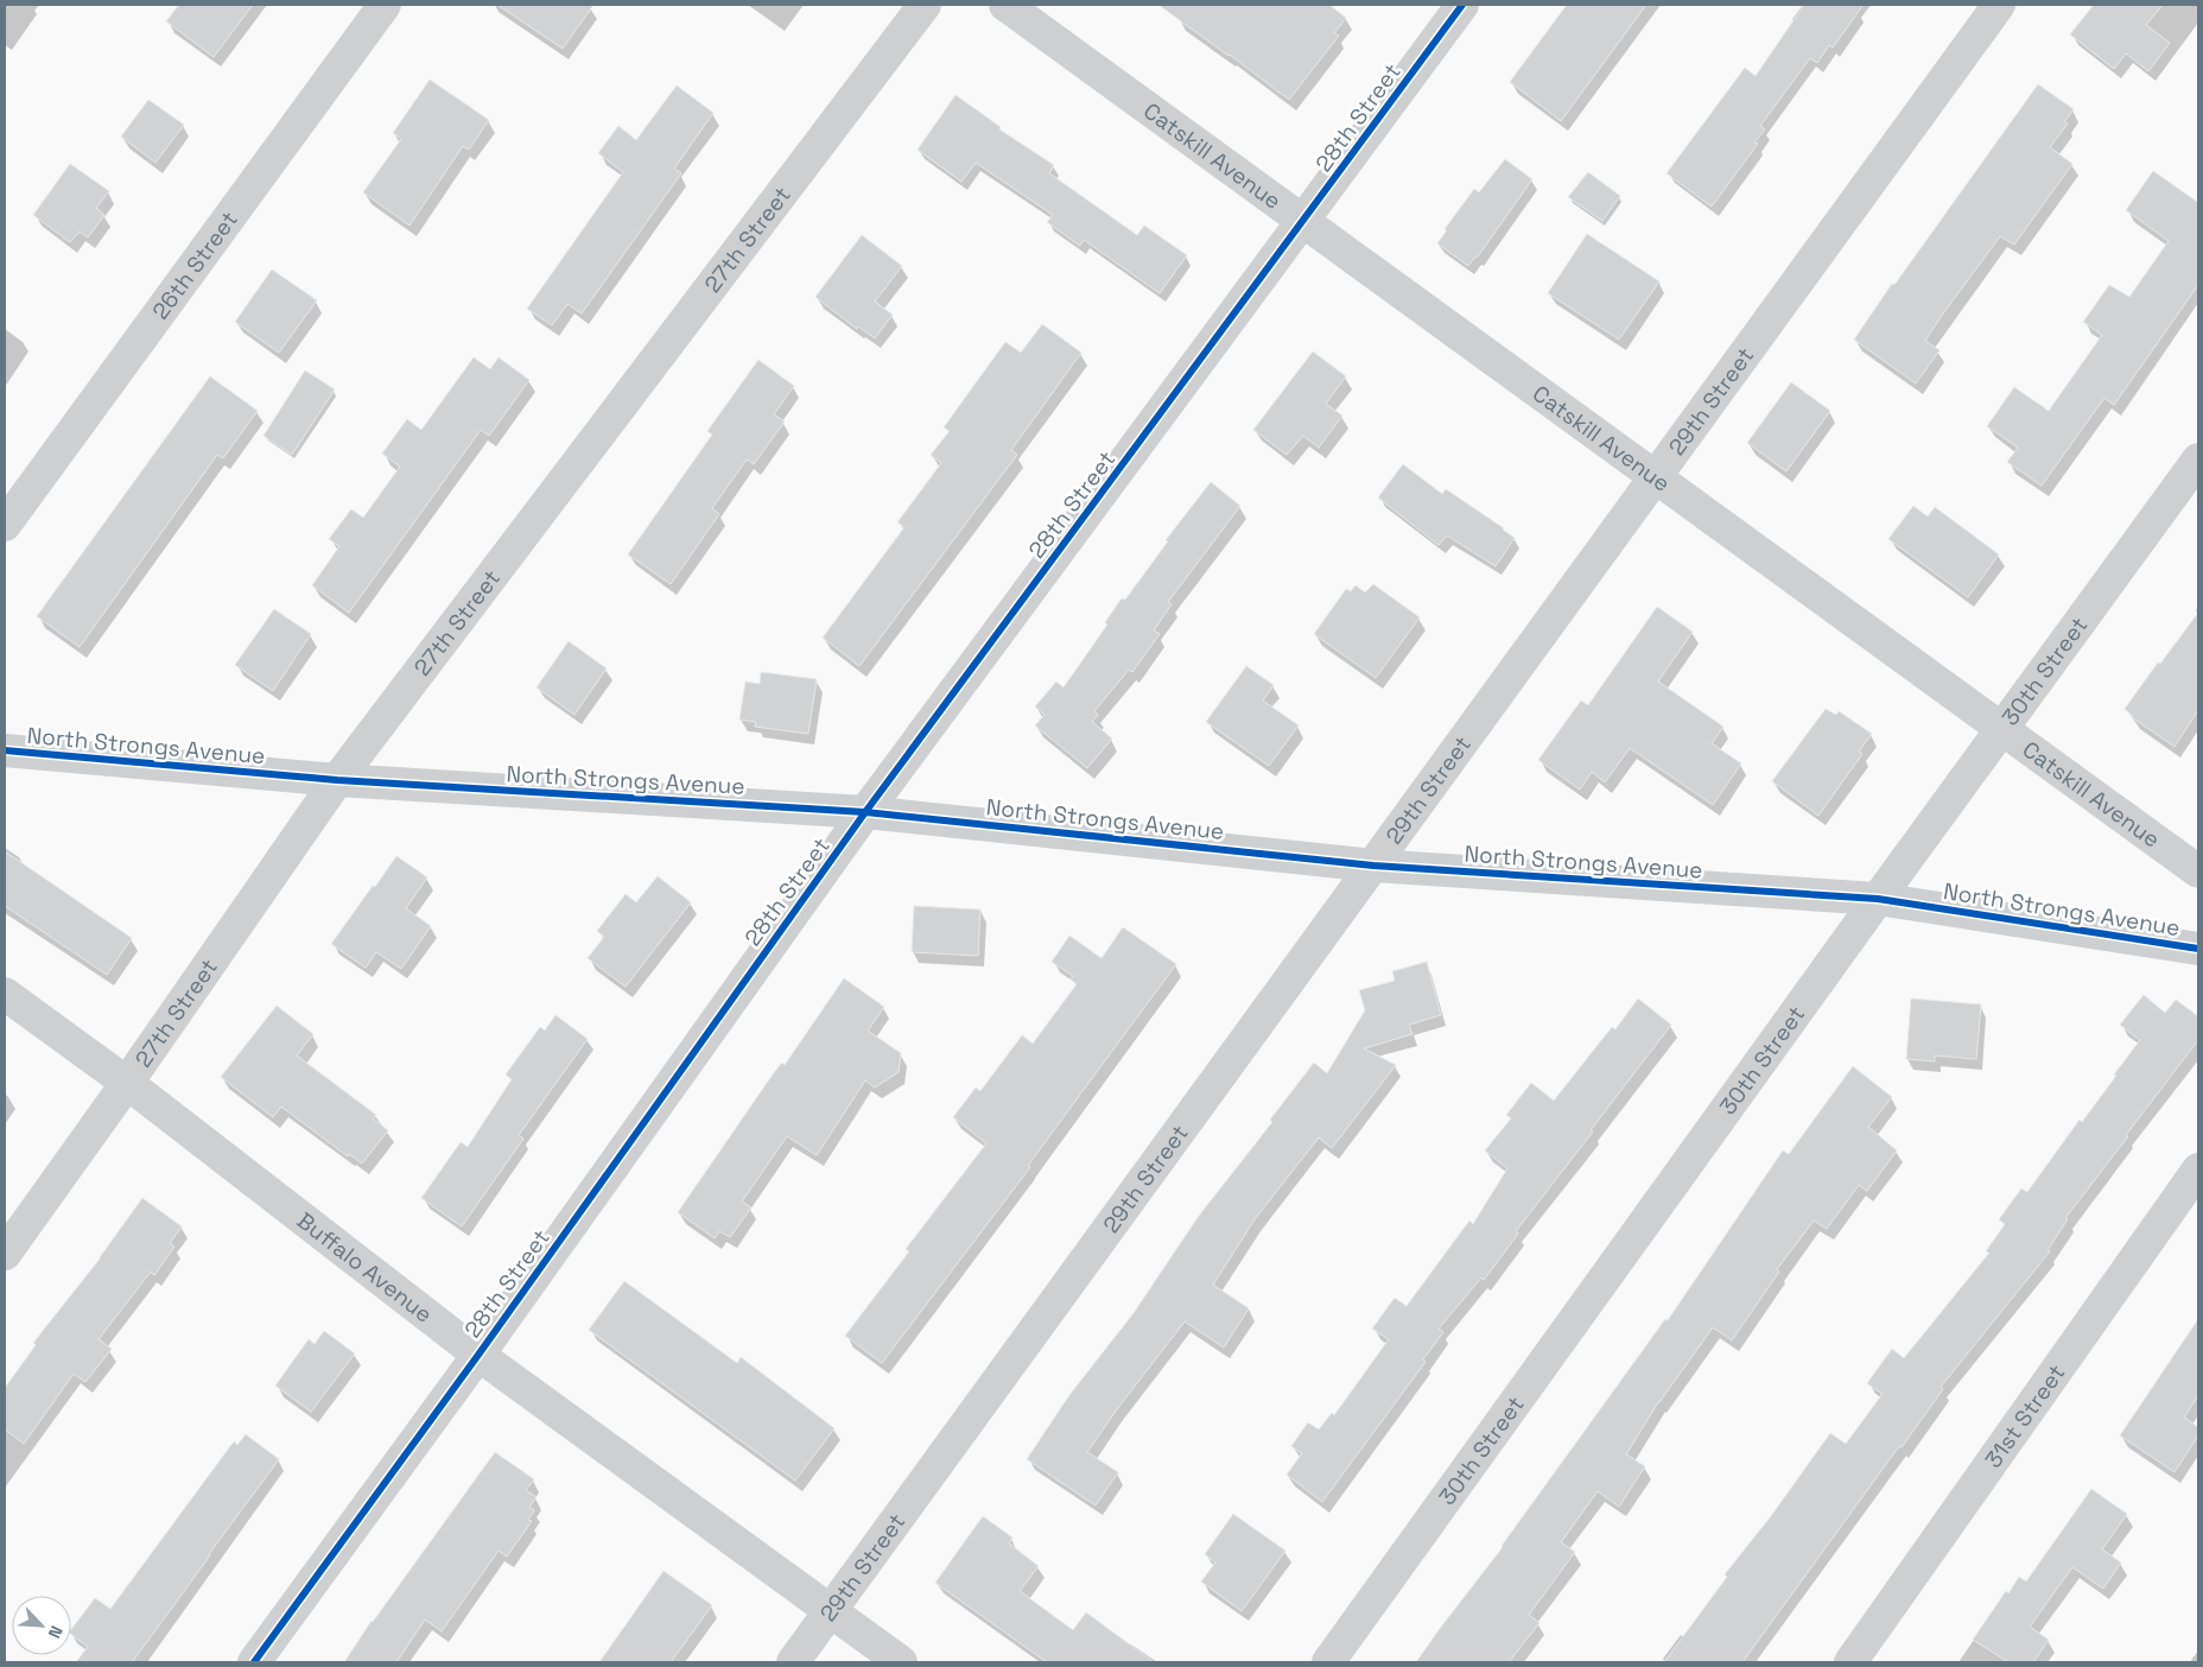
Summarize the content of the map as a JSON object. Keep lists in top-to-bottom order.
{
  "streets": {
    "street": [
      "28th Street",
      "Catskill Avenue",
      "27th Street",
      "26th Street",
      "29th Street",
      "30th Street",
      "North Strongs Avenue",
      "Buffalo Avenue",
      "31st Street"
    ]
  },
  "crossings": [
    ["28th Street", "Catskill Avenue"],
    ["28th Street", "North Strongs Avenue"],
    ["28th Street", "Buffalo Avenue"],
    ["Catskill Avenue", "29th Street"],
    ["Catskill Avenue", "30th Street"],
    ["27th Street", "North Strongs Avenue"],
    ["27th Street", "Buffalo Avenue"],
    ["29th Street", "North Strongs Avenue"],
    ["29th Street", "Buffalo Avenue"],
    ["30th Street", "North Strongs Avenue"]
  ],
  "north": "bottom right"
}
